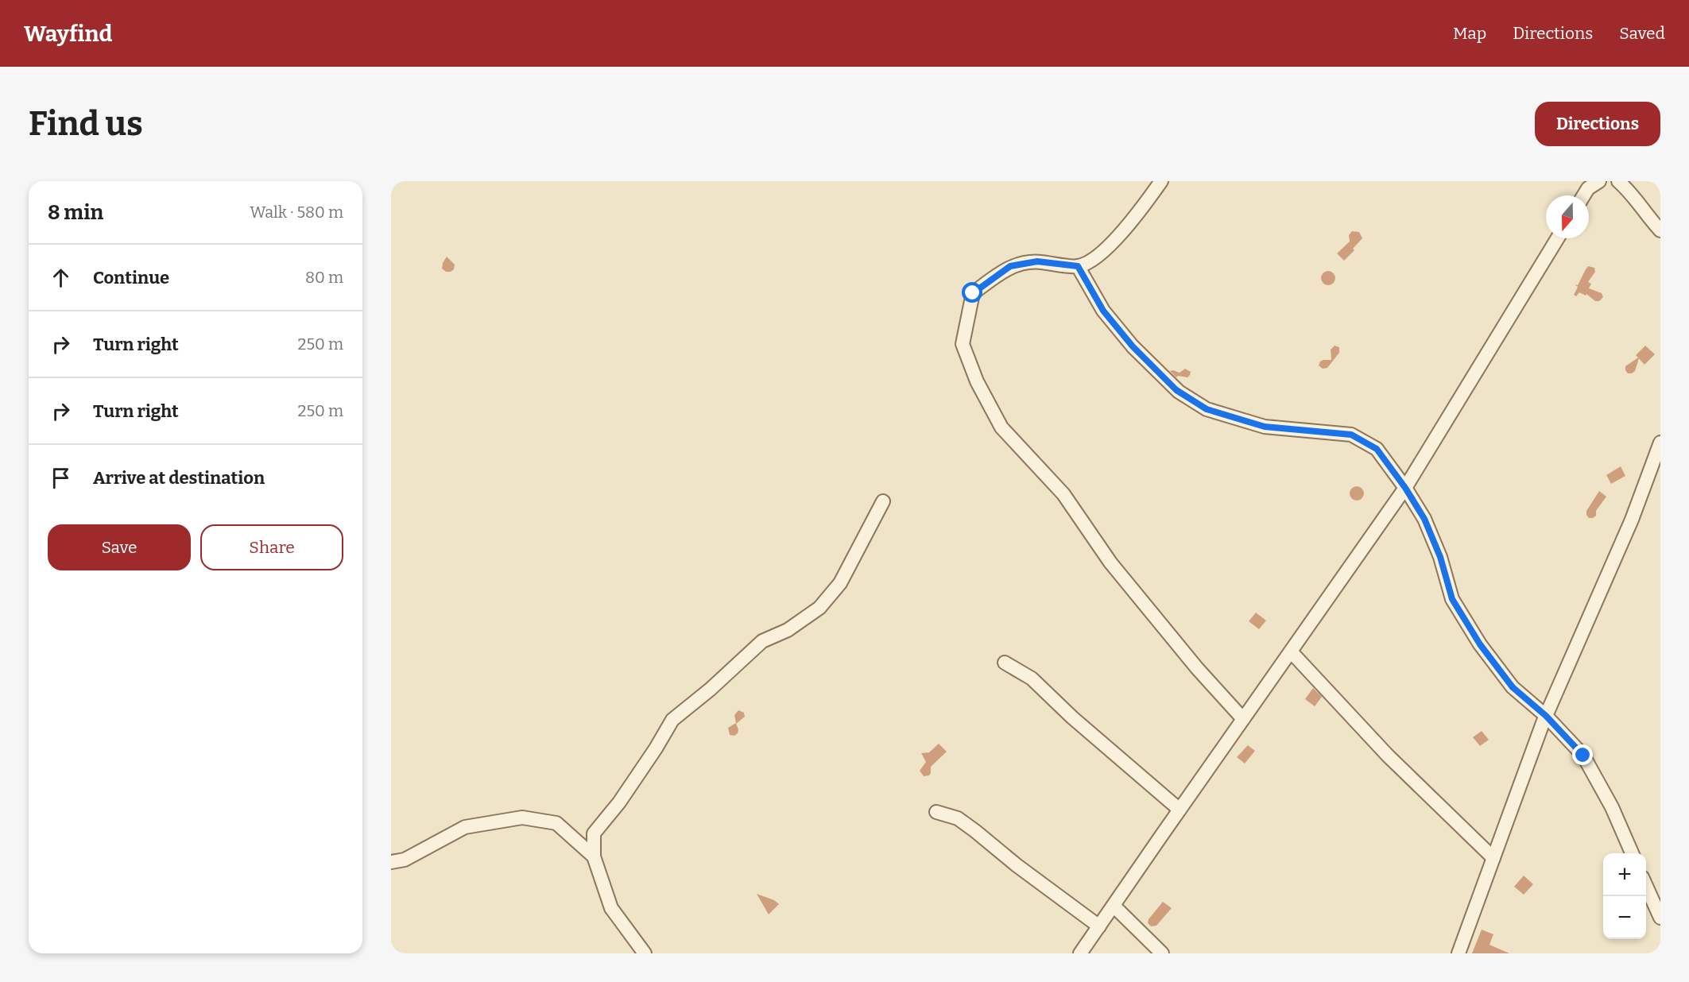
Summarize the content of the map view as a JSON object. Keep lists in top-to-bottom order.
{
  "north": "bottom",
  "page": {
    "header": "Wayfind",
    "nav": ["Map", "Directions", "Saved"],
    "buttons": [
      "Directions",
      ["Save", "Share"]
    ],
    "title": "Find us",
    "heading": ["8 min", "Walk · 580 m"],
    "list": [
      ["Continue", "80 m"],
      ["Turn right", "250 m"],
      ["Turn right", "250 m"],
      "Arrive at destination"
    ],
    "map_buttons": ["+", "−"]
  }
}
